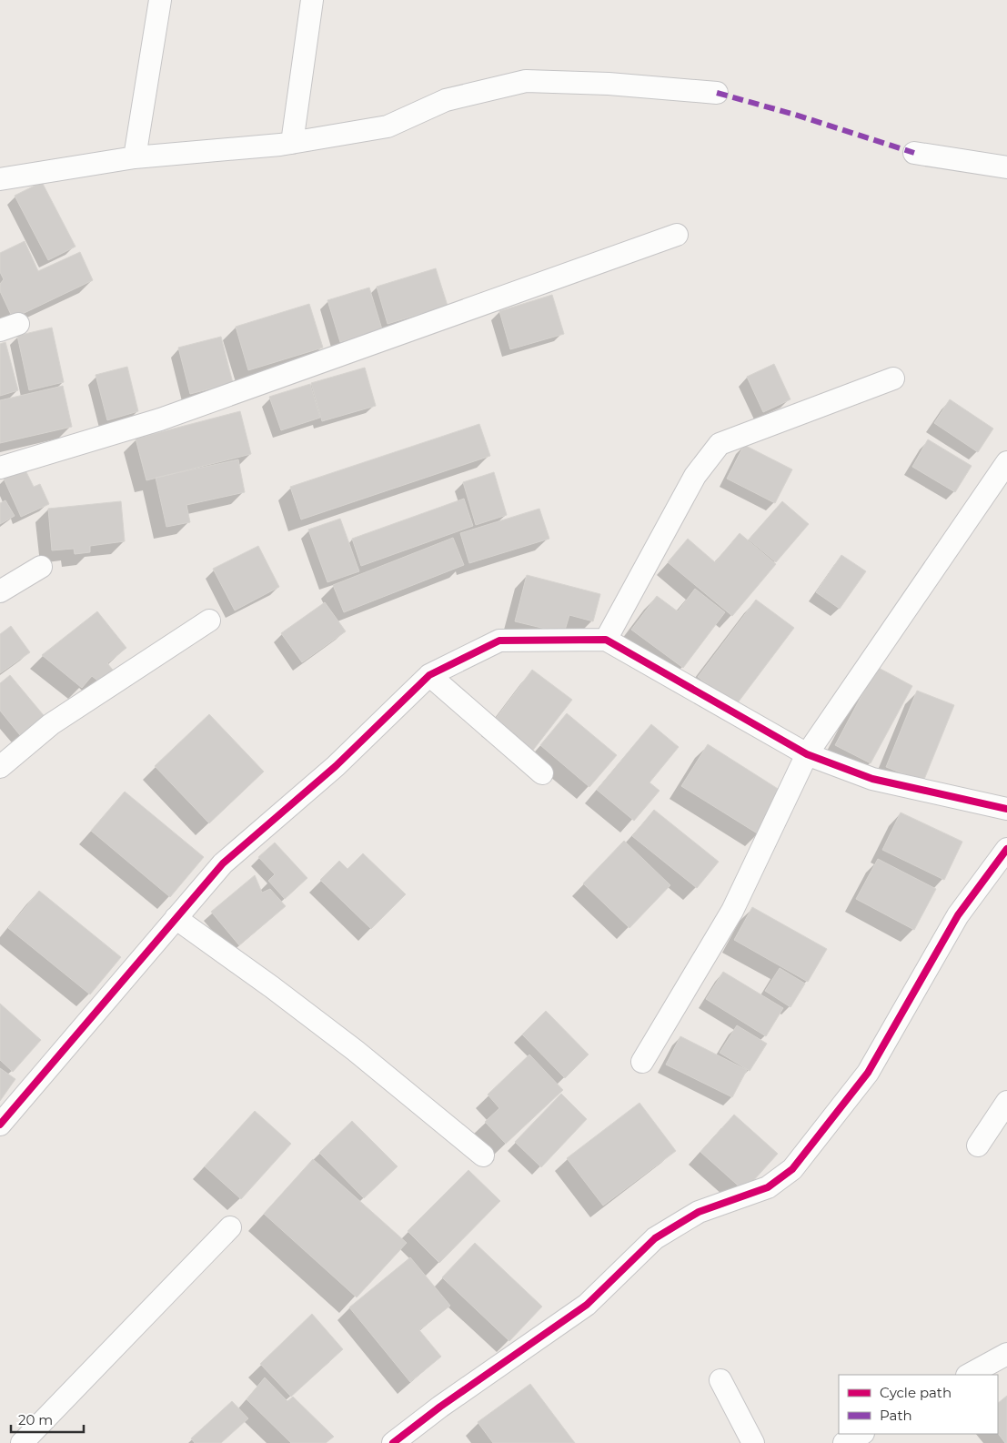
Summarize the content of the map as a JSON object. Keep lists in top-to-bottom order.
{
  "legend": ["Cycle path", "Path"],
  "scale_bar": "20 m"
}
